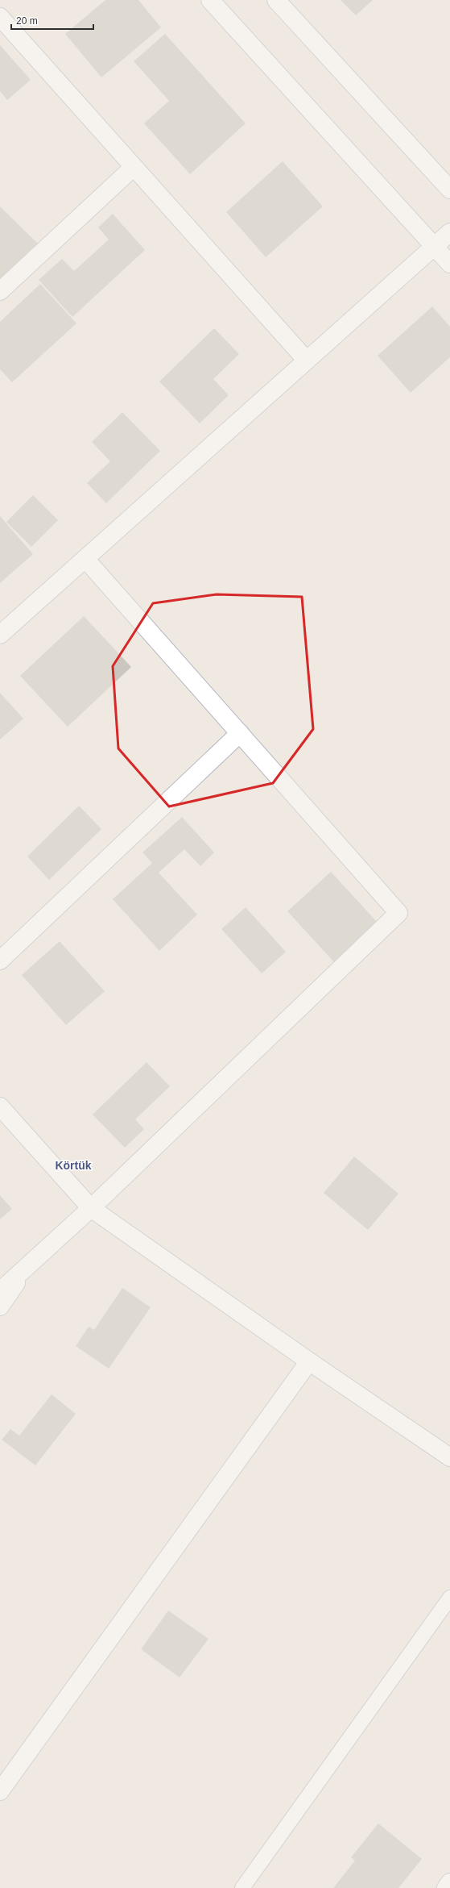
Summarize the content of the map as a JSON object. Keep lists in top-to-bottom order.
{
  "districts": ["Körtük"],
  "scale_bar": "20 m"
}
